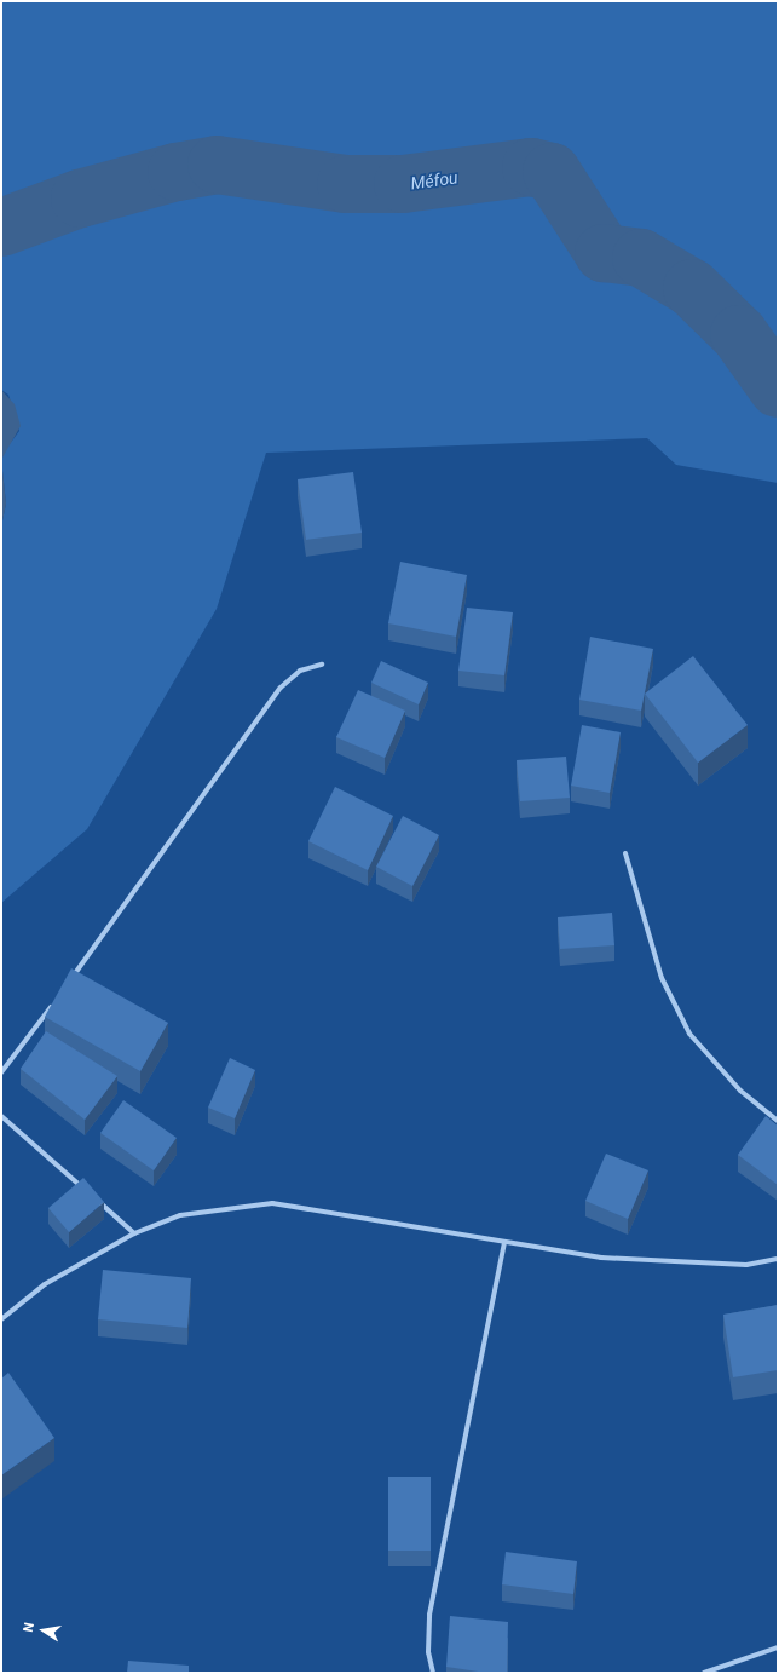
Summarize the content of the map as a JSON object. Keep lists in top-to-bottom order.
{
  "water": ["Méfou"],
  "north": "left"
}
